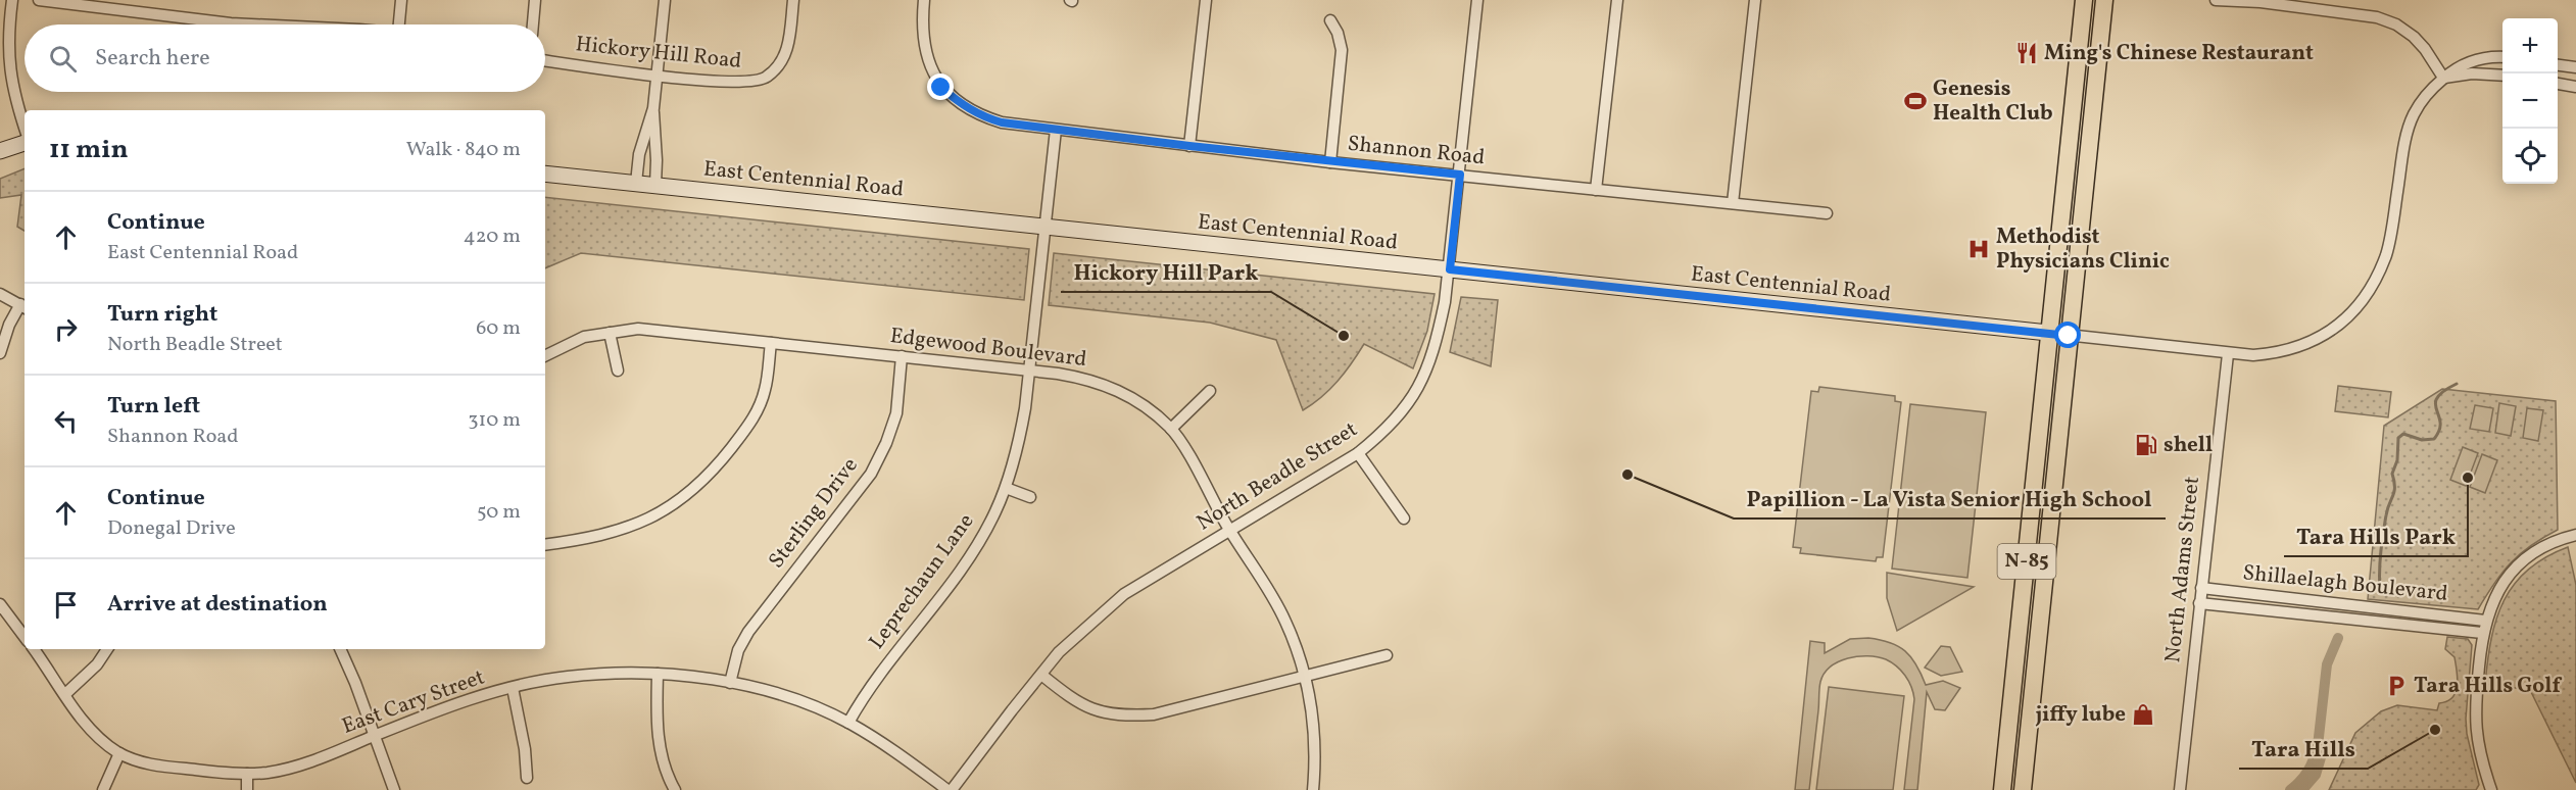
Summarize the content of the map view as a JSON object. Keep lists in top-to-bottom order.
{
  "streets": {
    "main road": ["N-85"],
    "street": [
      "Hickory Hill Road",
      "Shannon Road",
      "East Centennial Road",
      "Edgewood Boulevard",
      "North Beadle Street",
      "Sterling Drive",
      "North Adams Street",
      "Leprechaun Lane",
      "Shillaelagh Boulevard",
      "East Cary Street"
    ]
  },
  "crossings": [
    ["Shannon Road", "North Beadle Street"],
    ["Shannon Road", "Leprechaun Lane"],
    ["East Centennial Road", "North Beadle Street"],
    ["East Centennial Road", "N-85"],
    ["East Centennial Road", "Leprechaun Lane"],
    ["Edgewood Boulevard", "North Beadle Street"],
    ["Edgewood Boulevard", "Sterling Drive"],
    ["Edgewood Boulevard", "Leprechaun Lane"],
    ["North Beadle Street", "East Cary Street"],
    ["Sterling Drive", "East Cary Street"],
    ["North Adams Street", "Shillaelagh Boulevard"],
    ["Leprechaun Lane", "East Cary Street"]
  ],
  "places": {
    "restaurant": ["Ming's Chinese Restaurant"],
    "sports": ["Genesis Health Club"],
    "hospital": ["Methodist Physicians Clinic"],
    "other": [
      "Hickory Hill Park",
      "Papillion - La Vista Senior High School",
      "Tara Hills Park",
      "Tara Hills"
    ],
    "fuel station": ["shell"],
    "parking": ["Tara Hills Golf"],
    "shop": ["jiffy lube"]
  },
  "page": {
    "map_buttons": ["+", "−"],
    "search": "Search here",
    "heading": ["11 min", "Walk · 840 m"],
    "list": [
      ["Continue", "East Centennial Road", "420 m"],
      ["Turn right", "North Beadle Street", "60 m"],
      ["Turn left", "Shannon Road", "310 m"],
      ["Continue", "Donegal Drive", "50 m"],
      "Arrive at destination"
    ]
  }
}
